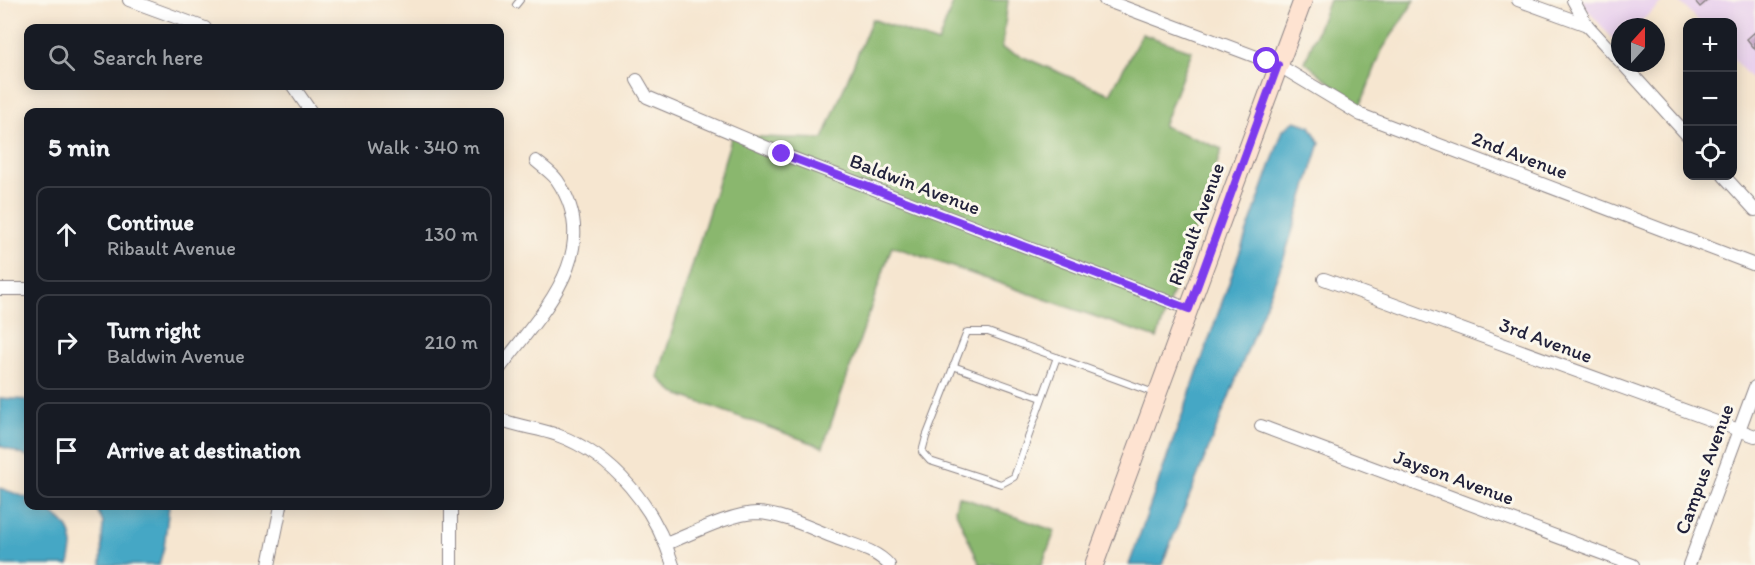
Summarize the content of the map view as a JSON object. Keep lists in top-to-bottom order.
{
  "streets": {
    "street": [
      "2nd Avenue",
      "Baldwin Avenue",
      "Ribault Avenue",
      "3rd Avenue",
      "Campus Avenue",
      "Jayson Avenue"
    ]
  },
  "crossings": [
    ["2nd Avenue", "Ribault Avenue"],
    ["Baldwin Avenue", "Ribault Avenue"],
    ["3rd Avenue", "Campus Avenue"]
  ],
  "north": "top",
  "page": {
    "map_buttons": ["+", "−"],
    "search": "Search here",
    "heading": ["5 min", "Walk · 340 m"],
    "list": [
      ["Continue", "Ribault Avenue", "130 m"],
      ["Turn right", "Baldwin Avenue", "210 m"],
      "Arrive at destination"
    ]
  }
}
